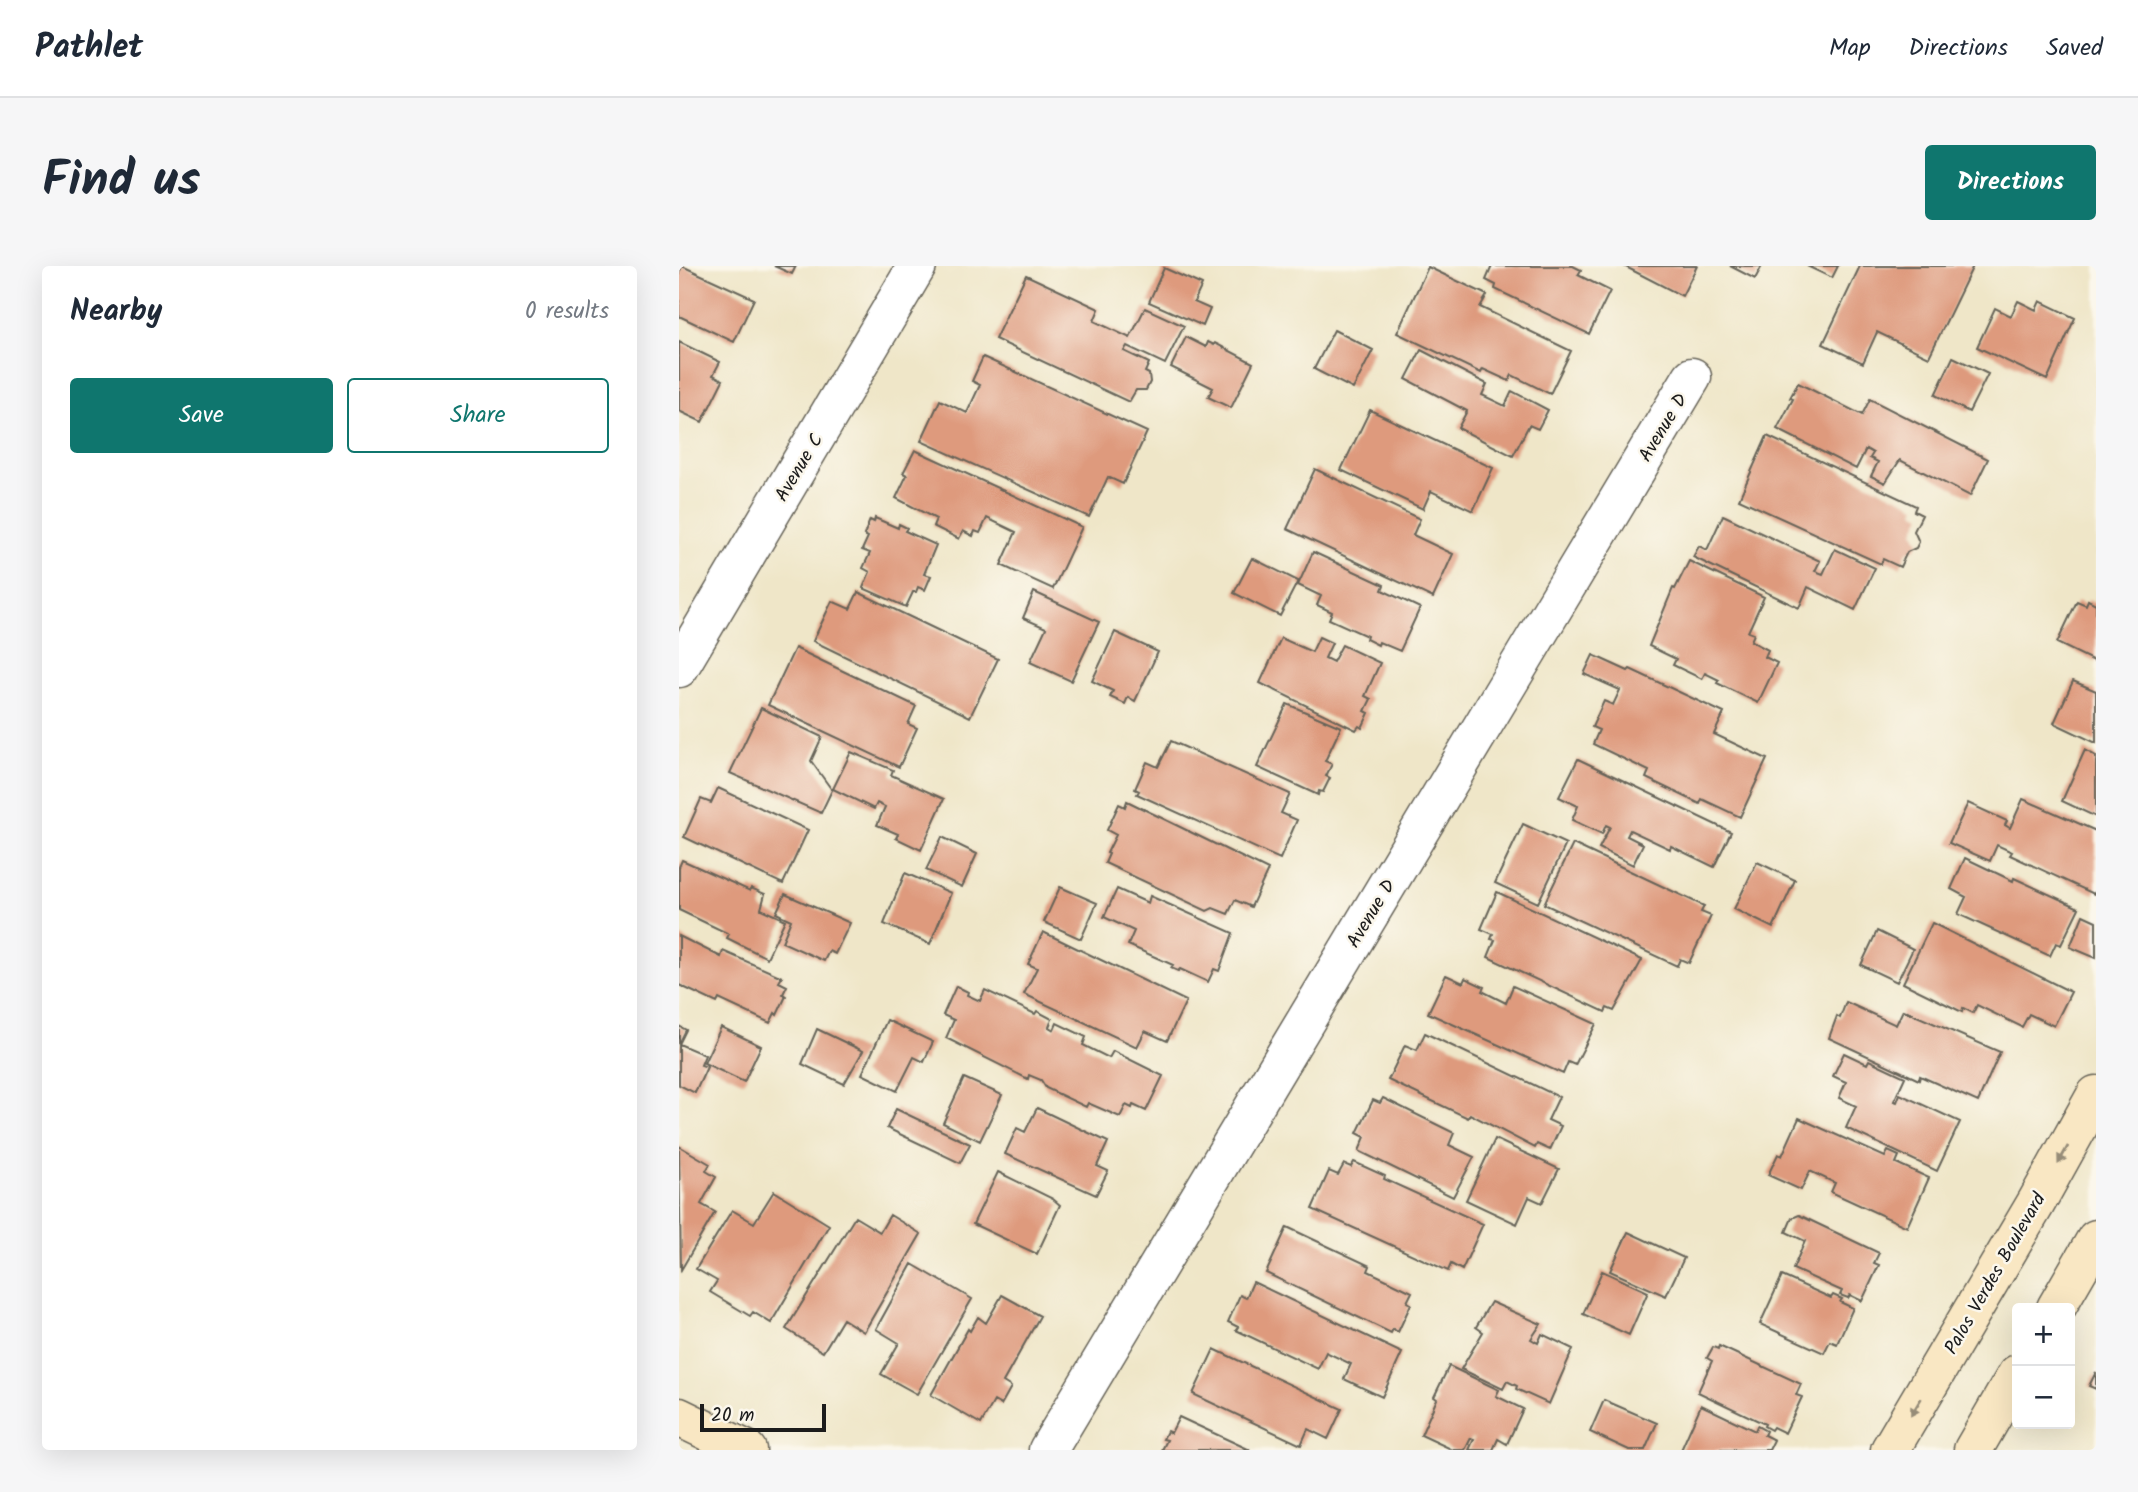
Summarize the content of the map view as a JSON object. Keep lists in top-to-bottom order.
{
  "streets": {
    "main road": ["Palos Verdes Boulevard"],
    "street": ["Avenue D", "Avenue C"]
  },
  "scale_bar": "20 m",
  "page": {
    "header": "Pathlet",
    "nav": ["Map", "Directions", "Saved"],
    "title": "Find us",
    "buttons": [
      "Directions",
      ["Save", "Share"]
    ],
    "heading": ["Nearby", "0 results"],
    "map_buttons": ["+", "−"],
    "scale": "20 m"
  }
}
